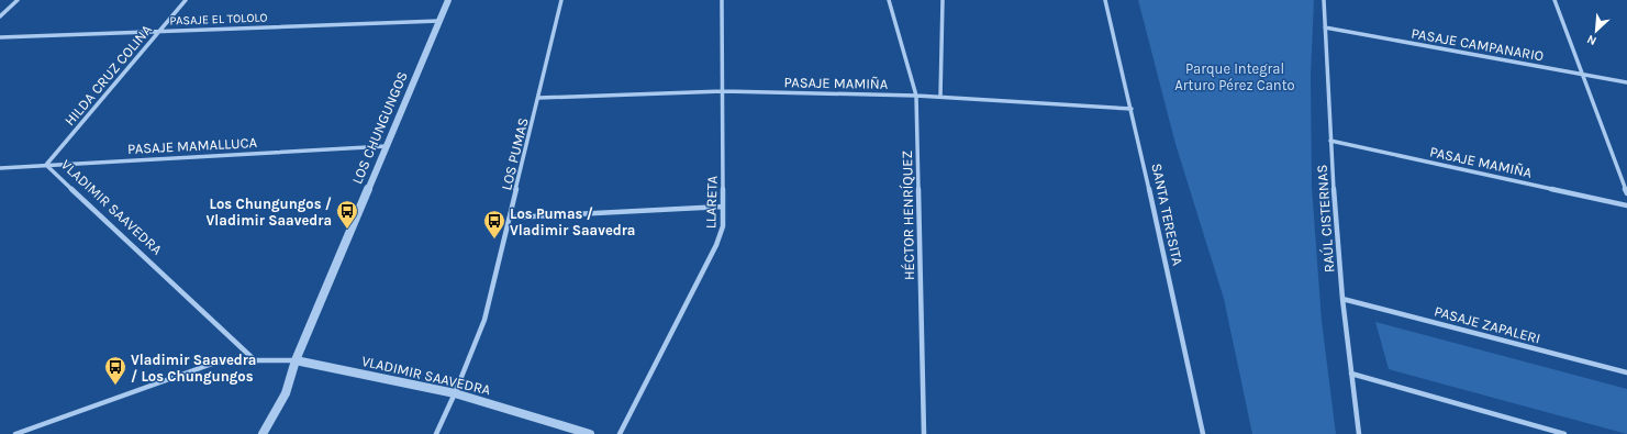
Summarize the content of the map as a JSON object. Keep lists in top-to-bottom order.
{
  "streets": {
    "street": [
      "PASAJE EL TOLOLO",
      "PASAJE CAMPANARIO",
      "HILDA CRUZ COLINA",
      "PASAJE MAMIÑA",
      "LOS CHUNGUNGOS",
      "PASAJE MAMALLUCA",
      "LOS PUMAS",
      "LLARETA",
      "VLADIMIR SAAVEDRA",
      "SANTA TERESITA",
      "HÉCTOR HENRÍQUEZ",
      "RAÚL CISTERNAS",
      "PASAJE ZAPALERI"
    ]
  },
  "crossings": [
    ["PASAJE EL TOLOLO", "HILDA CRUZ COLINA"],
    ["PASAJE EL TOLOLO", "LOS CHUNGUNGOS"],
    ["PASAJE CAMPANARIO", "RAÚL CISTERNAS"],
    ["HILDA CRUZ COLINA", "PASAJE MAMALLUCA"],
    ["HILDA CRUZ COLINA", "VLADIMIR SAAVEDRA"],
    ["PASAJE MAMIÑA", "LOS PUMAS"],
    ["PASAJE MAMIÑA", "LLARETA"],
    ["PASAJE MAMIÑA", "SANTA TERESITA"],
    ["PASAJE MAMIÑA", "HÉCTOR HENRÍQUEZ"],
    ["PASAJE MAMIÑA", "RAÚL CISTERNAS"],
    ["LOS CHUNGUNGOS", "PASAJE MAMALLUCA"],
    ["LOS CHUNGUNGOS", "VLADIMIR SAAVEDRA"],
    ["PASAJE MAMALLUCA", "VLADIMIR SAAVEDRA"],
    ["LOS PUMAS", "VLADIMIR SAAVEDRA"],
    ["RAÚL CISTERNAS", "PASAJE ZAPALERI"]
  ],
  "parks": ["Parque Integral Arturo Pérez Canto"],
  "places": {
    "bus stop": ["Los Chungungos / Vladimir Saavedra", "Los Pumas / Vladimir Saavedra", "Vladimir Saavedra / Los Chungungos"]
  },
  "north": "bottom left"
}
